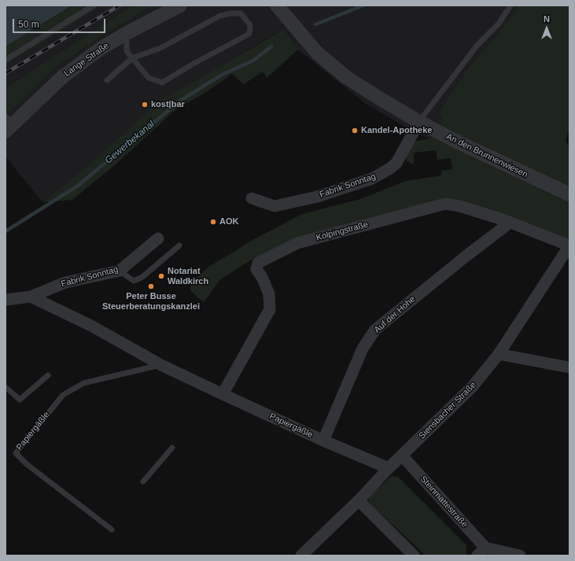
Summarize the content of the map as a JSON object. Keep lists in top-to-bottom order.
{
  "streets": {
    "street": [
      "Lange Straße",
      "An den Brunnenwiesen",
      "Fabrik Sonntag",
      "Kolpingstraße",
      "Auf der Hohe",
      "Siensbacher Straße",
      "Papiergäßle",
      "Steinmattestraße"
    ]
  },
  "crossings": [
    ["An den Brunnenwiesen", "Fabrik Sonntag"],
    ["Fabrik Sonntag", "Papiergäßle"],
    ["Kolpingstraße", "Auf der Hohe"],
    ["Kolpingstraße", "Siensbacher Straße"],
    ["Kolpingstraße", "Papiergäßle"],
    ["Auf der Hohe", "Papiergäßle"],
    ["Siensbacher Straße", "Papiergäßle"],
    ["Siensbacher Straße", "Steinmattestraße"]
  ],
  "water": ["Gewerbekanal"],
  "places": [
    "kost|bar",
    "Kandel-Apotheke",
    "AOK",
    "Notariat Waldkirch",
    "Peter Busse Steuerberatungskanzlei"
  ],
  "scale_bar": "50 m",
  "north": "top"
}
